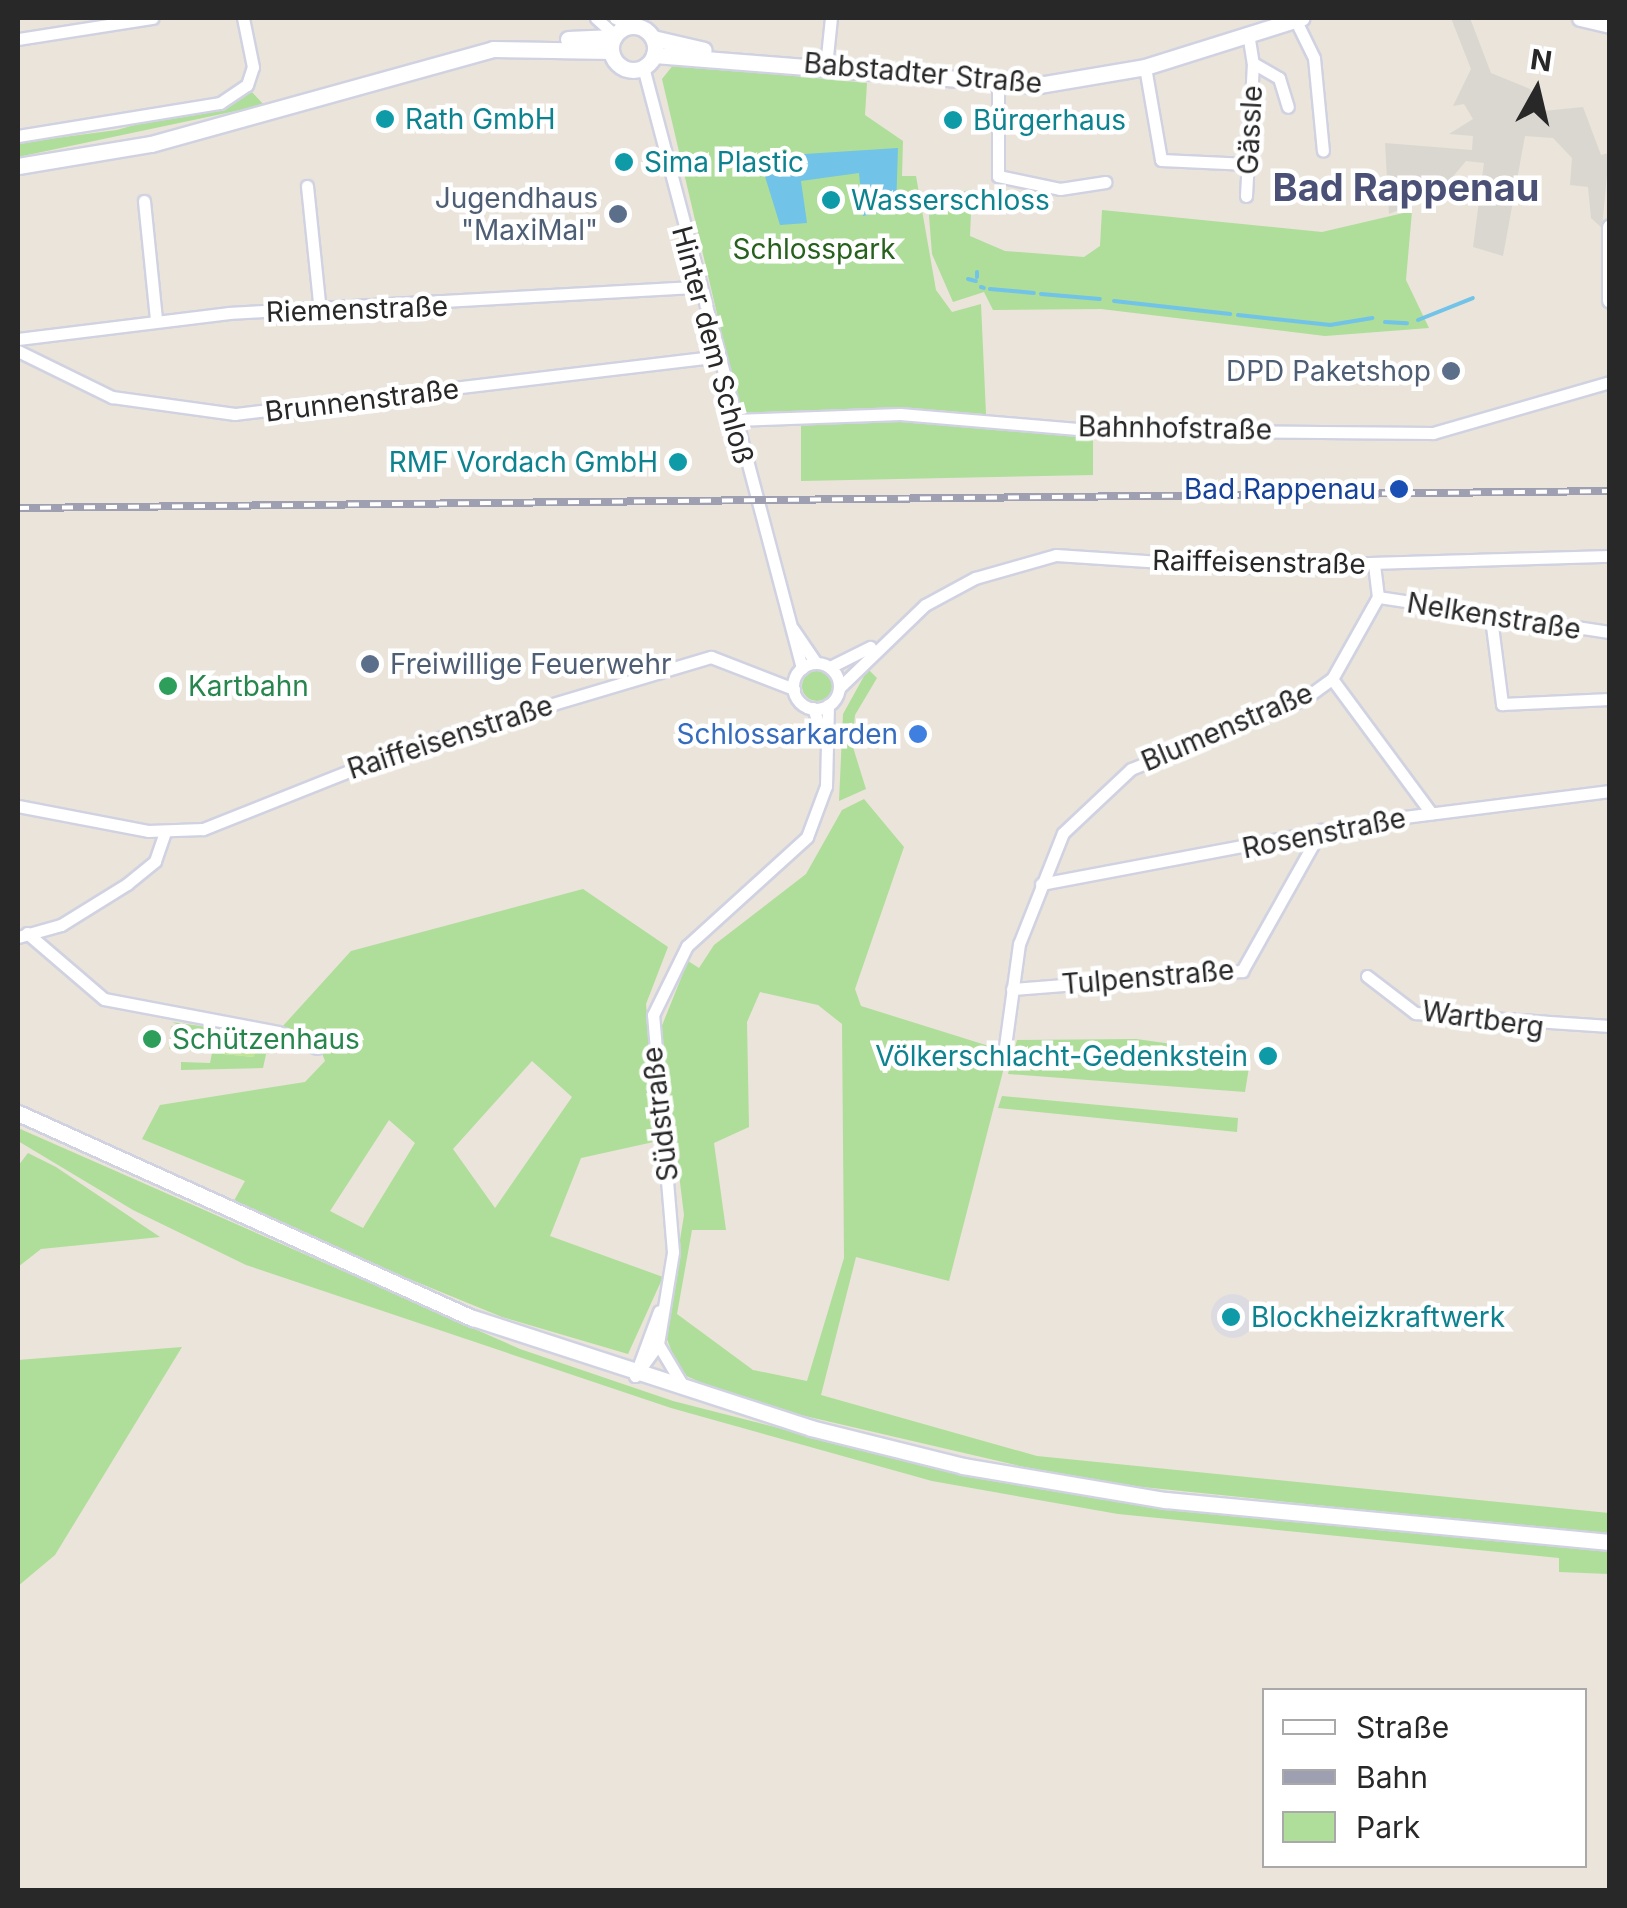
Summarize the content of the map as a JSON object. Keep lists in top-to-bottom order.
{
  "streets": {
    "main road": ["Babstadter Straße"],
    "street": [
      "Gässle",
      "Riemenstraße",
      "Hinter dem Schloß",
      "Brunnenstraße",
      "Bahnhofstraße",
      "Raiffeisenstraße",
      "Nelkenstraße",
      "Blumenstraße",
      "Rosenstraße",
      "Tulpenstraße",
      "Wartberg",
      "Südstraße"
    ]
  },
  "crossings": [
    ["Babstadter Straße", "Gässle"],
    ["Babstadter Straße", "Hinter dem Schloß"],
    ["Riemenstraße", "Hinter dem Schloß"],
    ["Hinter dem Schloß", "Brunnenstraße"],
    ["Hinter dem Schloß", "Bahnhofstraße"],
    ["Hinter dem Schloß", "Raiffeisenstraße"],
    ["Hinter dem Schloß", "Südstraße"],
    ["Raiffeisenstraße", "Südstraße"],
    ["Nelkenstraße", "Blumenstraße"],
    ["Blumenstraße", "Rosenstraße"],
    ["Blumenstraße", "Tulpenstraße"],
    ["Rosenstraße", "Tulpenstraße"]
  ],
  "districts": ["Bad Rappenau"],
  "parks": ["Schlosspark"],
  "places": [
    "Rath GmbH",
    "Bürgerhaus",
    "Sima Plastic",
    "Wasserschloss",
    "Jugendhaus \"MaxiMal\"",
    "DPD Paketshop",
    "RMF Vordach GmbH",
    "Bad Rappenau",
    "Freiwillige Feuerwehr",
    "Kartbahn",
    "Schlossarkarden",
    "Schützenhaus",
    "Völkerschlacht-Gedenkstein",
    "Blockheizkraftwerk"
  ],
  "legend": ["Straße", "Bahn", "Park"],
  "north": "top"
}
